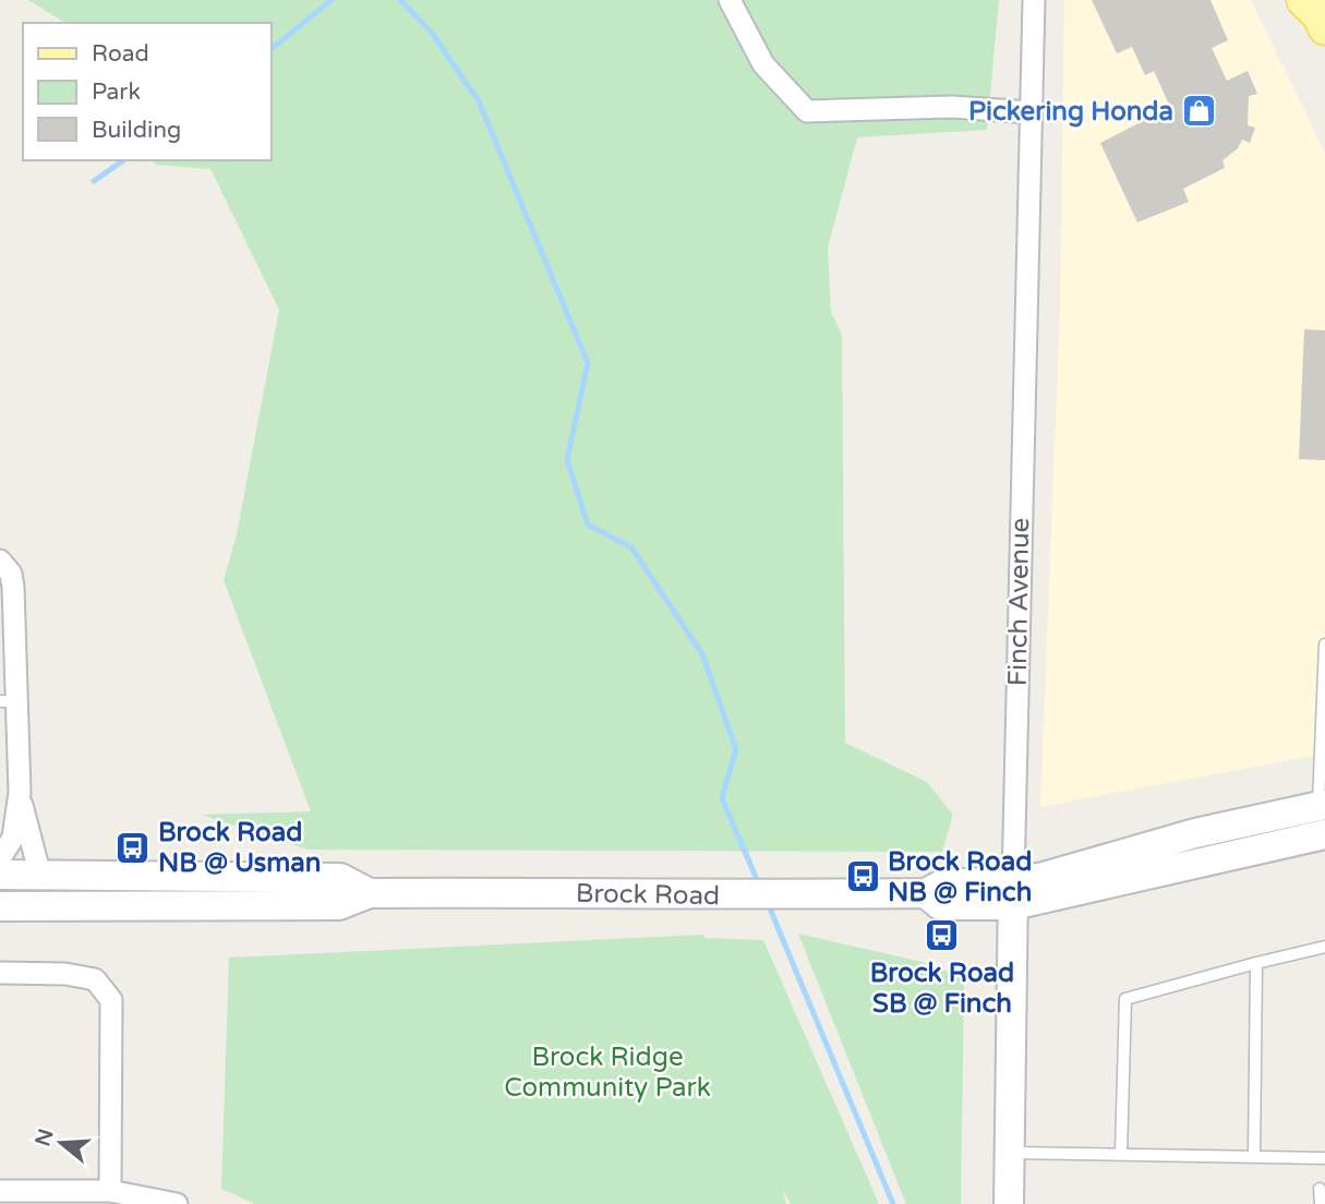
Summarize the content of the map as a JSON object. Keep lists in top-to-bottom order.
{
  "streets": {
    "main road": ["Finch Avenue", "Brock Road"]
  },
  "crossings": [
    ["Finch Avenue", "Brock Road"]
  ],
  "parks": ["Brock Ridge Community Park"],
  "places": {
    "shop": ["Pickering Honda"],
    "bus stop": ["Brock Road NB @ Usman", "Brock Road NB @ Finch", "Brock Road SB @ Finch"]
  },
  "legend": ["Road", "Park", "Building"],
  "north": "left"
}
